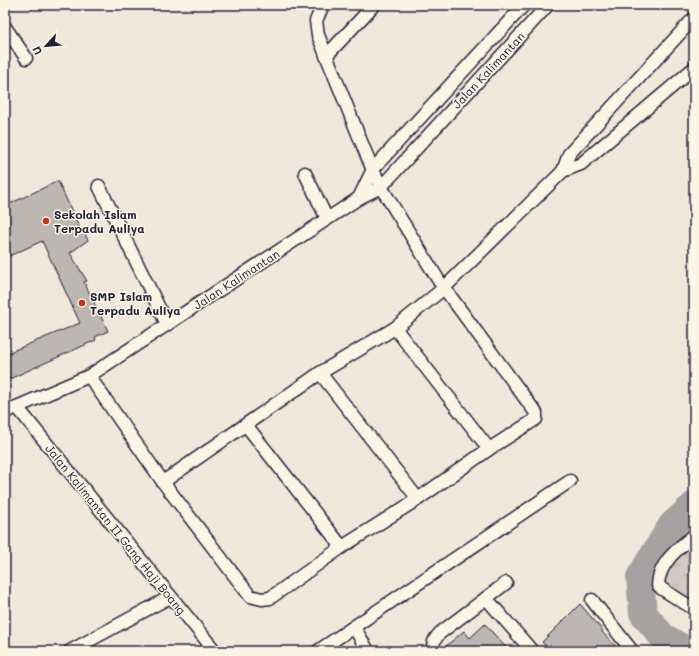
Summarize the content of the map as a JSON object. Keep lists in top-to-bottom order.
{
  "streets": {
    "street": ["Jalan Kalimantan", "Jalan Kalimantan II Gang Haji Boang"]
  },
  "crossings": [
    ["Jalan Kalimantan", "Jalan Kalimantan II Gang Haji Boang"]
  ],
  "places": ["Sekolah Islam Terpadu Auliya", "SMP Islam Terpadu Auliya"],
  "north": "bottom left"
}
